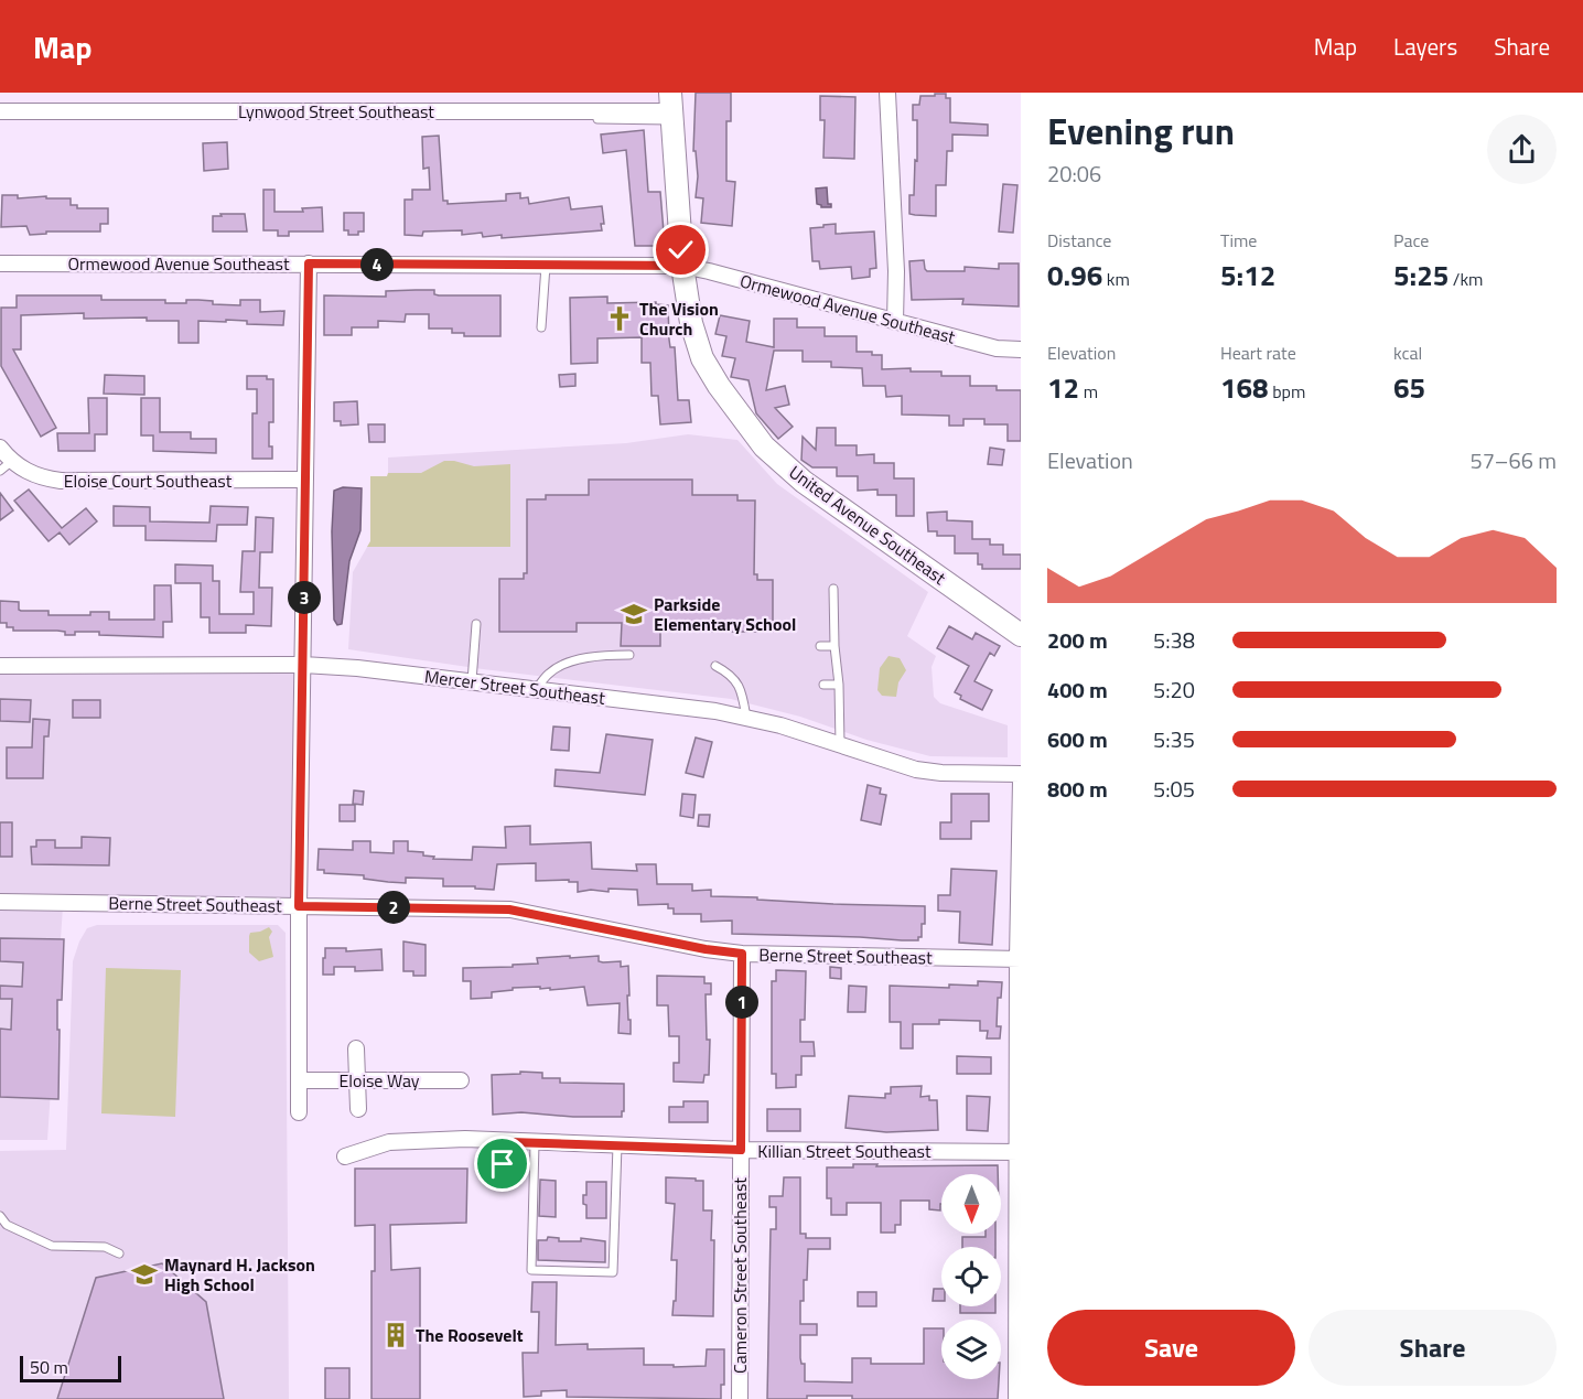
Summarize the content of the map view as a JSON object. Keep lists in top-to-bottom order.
{
  "streets": {
    "street": [
      "Lynwood Street Southeast",
      "Ormewood Avenue Southeast",
      "Eloise Court Southeast",
      "United Avenue Southeast",
      "Mercer Street Southeast",
      "Berne Street Southeast",
      "Eloise Way",
      "Killian Street Southeast",
      "Cameron Street Southeast"
    ]
  },
  "crossings": [
    ["Lynwood Street Southeast", "United Avenue Southeast"],
    ["Ormewood Avenue Southeast", "United Avenue Southeast"],
    ["Berne Street Southeast", "Cameron Street Southeast"],
    ["Killian Street Southeast", "Cameron Street Southeast"]
  ],
  "places": {
    "church": ["The Vision Church"],
    "school or university": ["Parkside Elementary School", "Maynard H. Jackson High School"],
    "building": ["The Roosevelt"]
  },
  "scale_bar": "50 m",
  "north": "bottom",
  "page": {
    "header": "Map",
    "nav": ["Map", "Layers", "Share"],
    "heading": ["Evening run", "20:06"],
    "stats": [
      ["Distance", "0.96 km"],
      ["Time", "5:12"],
      ["Pace", "5:25 /km"],
      ["Elevation", "12 m"],
      ["Heart rate", "168 bpm"],
      ["kcal", "65"]
    ],
    "pins": [
      "4",
      "3",
      "2",
      "1"
    ],
    "chart": ["Elevation", "57–66 m"],
    "list": [
      {
        "name": "200 m",
        "note": "5:38"
      },
      {
        "name": "400 m",
        "note": "5:20"
      },
      {
        "name": "600 m",
        "note": "5:35"
      },
      {
        "name": "800 m",
        "note": "5:05"
      }
    ],
    "buttons": ["Save", "Share"],
    "scale": "50 m"
  }
}
